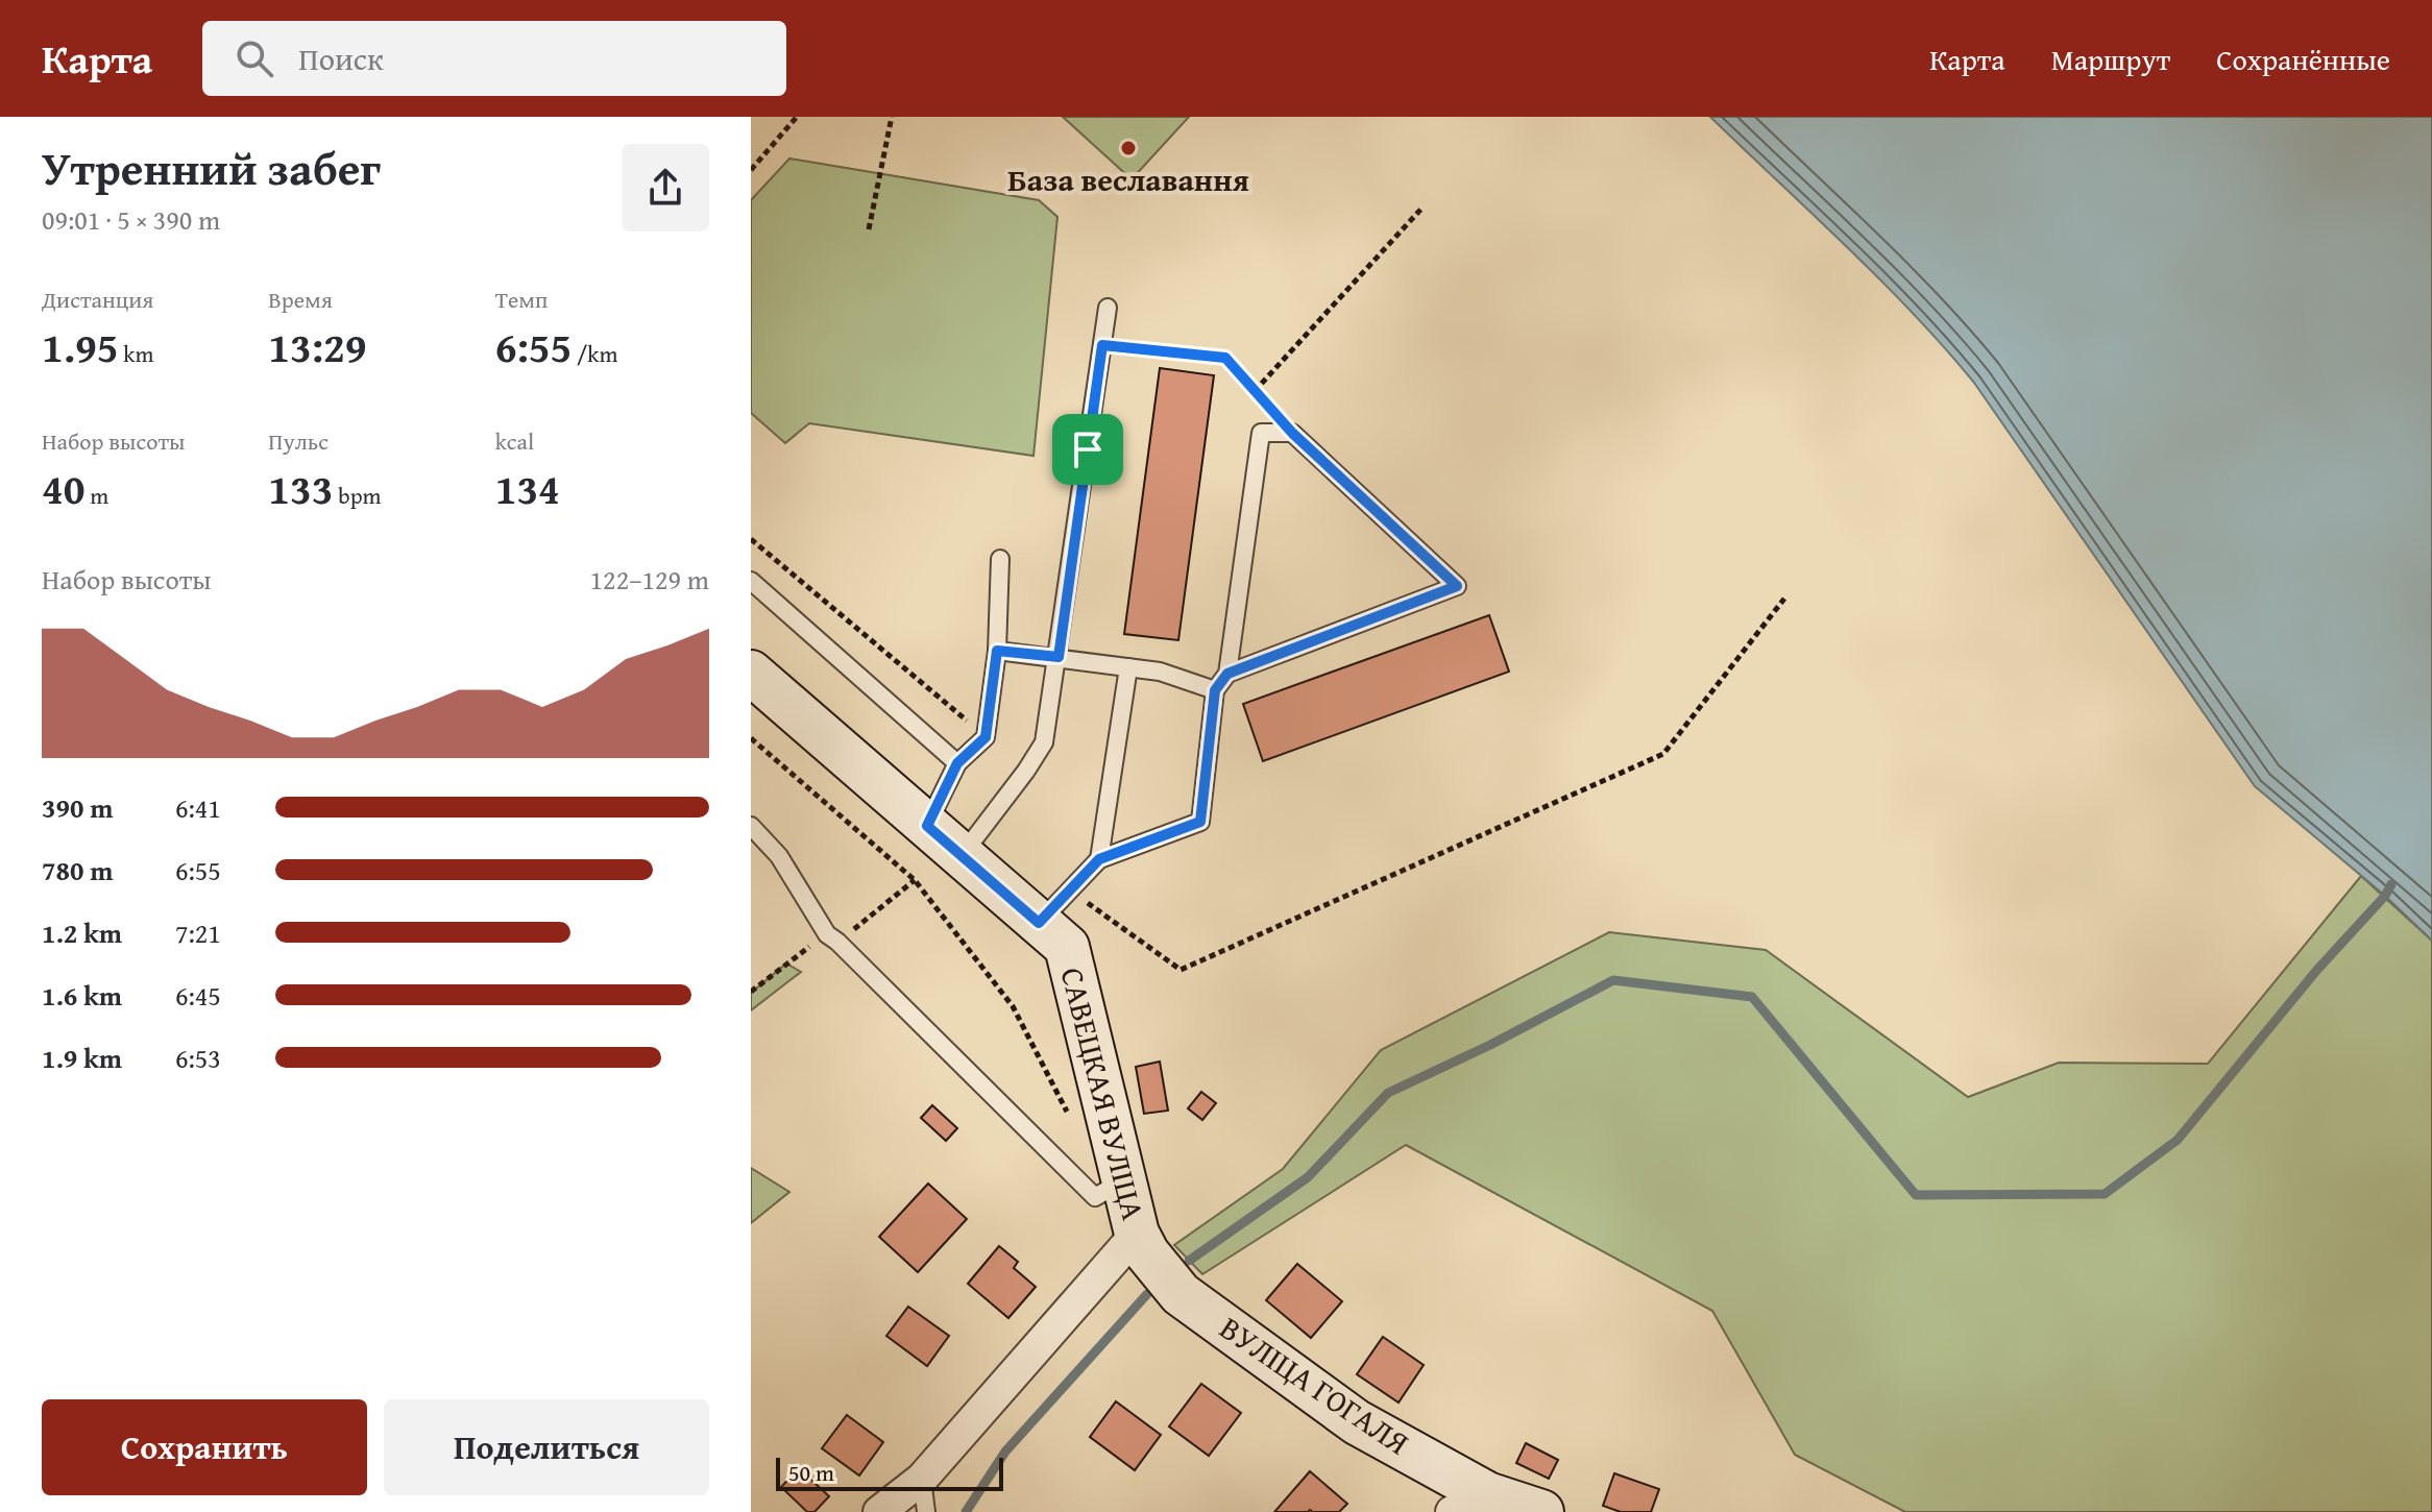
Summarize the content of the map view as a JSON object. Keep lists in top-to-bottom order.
{
  "streets": {
    "street": ["САВЕЦКАЯ ВУЛІЦА", "ВУЛІЦА ГОГАЛЯ"]
  },
  "crossings": [
    ["САВЕЦКАЯ ВУЛІЦА", "ВУЛІЦА ГОГАЛЯ"]
  ],
  "places": ["База веславання"],
  "scale_bar": "50 m",
  "page": {
    "header": "Карта",
    "search": "Поиск",
    "nav": ["Карта", "Маршрут", "Сохранённые"],
    "heading": ["Утренний забег", "09:01 · 5 × 390 m"],
    "stats": [
      ["Дистанция", "1.95 km"],
      ["Время", "13:29"],
      ["Темп", "6:55 /km"],
      ["Набор высоты", "40 m"],
      ["Пульс", "133 bpm"],
      ["kcal", "134"]
    ],
    "chart": ["Набор высоты", "122–129 m"],
    "list": [
      {
        "name": "390 m",
        "note": "6:41"
      },
      {
        "name": "780 m",
        "note": "6:55"
      },
      {
        "name": "1.2 km",
        "note": "7:21"
      },
      {
        "name": "1.6 km",
        "note": "6:45"
      },
      {
        "name": "1.9 km",
        "note": "6:53"
      }
    ],
    "buttons": ["Сохранить", "Поделиться"],
    "scale": "50 m"
  }
}
